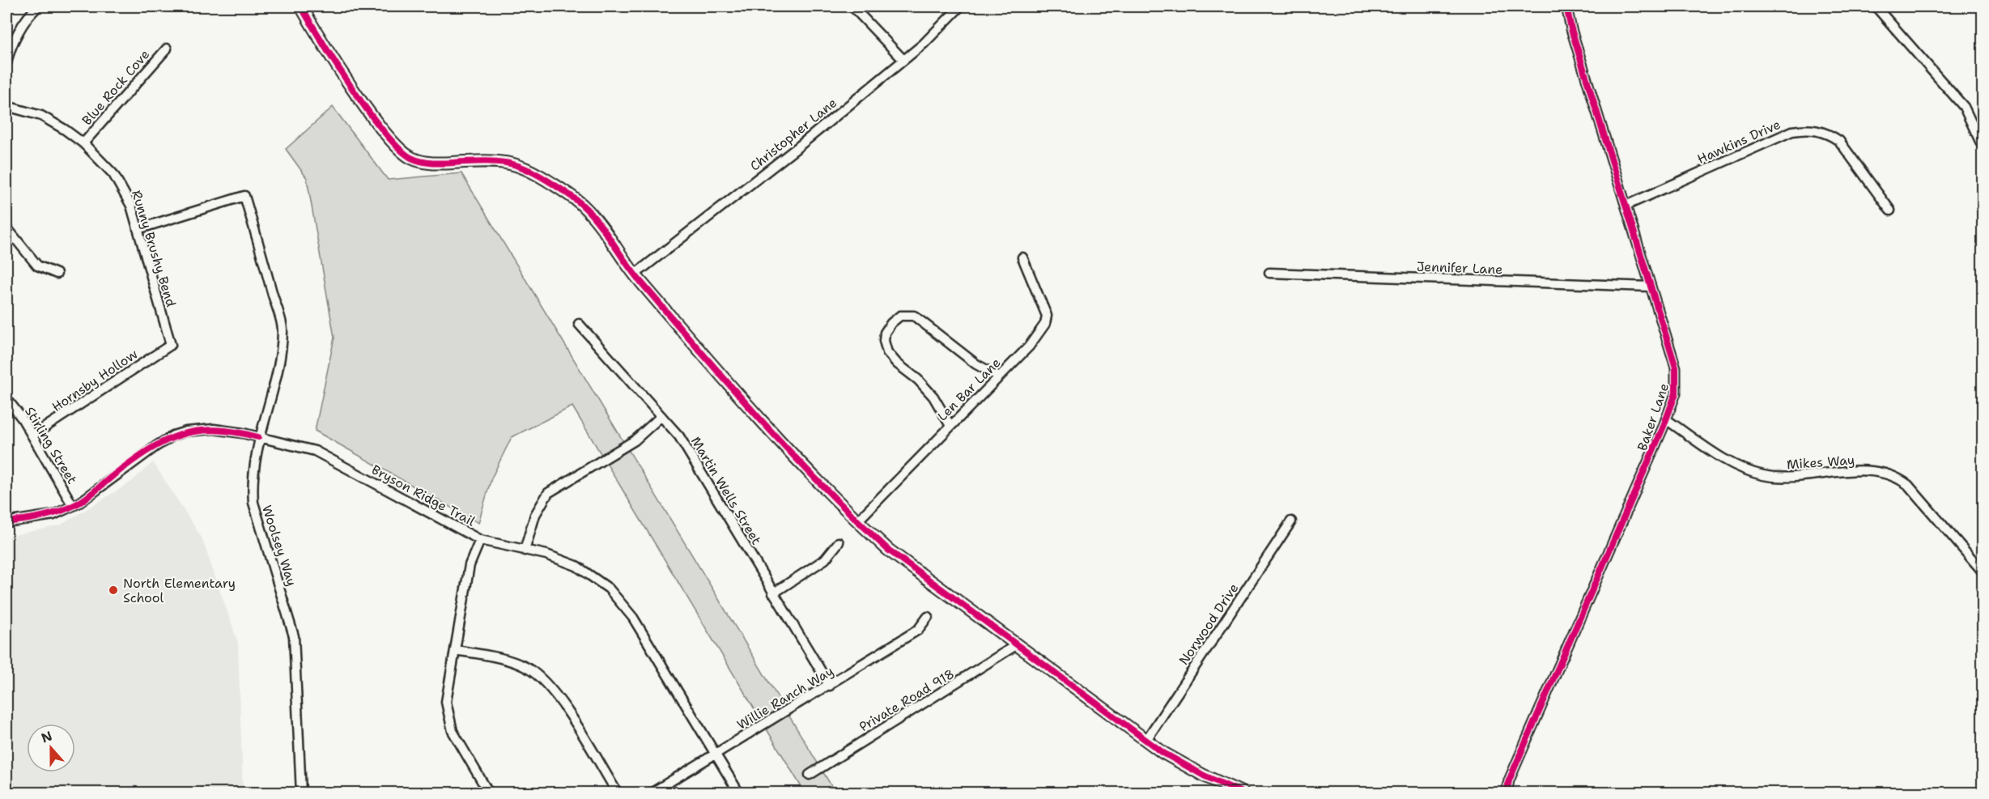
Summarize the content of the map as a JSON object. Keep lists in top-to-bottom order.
{
  "streets": {
    "street": [
      "Blue Rock Cove",
      "Christopher Lane",
      "Hawkins Drive",
      "Runny Brushy Bend",
      "Jennifer Lane",
      "Hornsby Hollow",
      "Len Bar Lane",
      "Baker Lane",
      "Stirling Street",
      "Mikes Way",
      "Martin Wells Street",
      "Bryson Ridge Trail",
      "Woolsey Way",
      "Norwood Drive",
      "Willie Ranch Way",
      "Private Road 918"
    ]
  },
  "crossings": [
    ["Blue Rock Cove", "Runny Brushy Bend"],
    ["Hawkins Drive", "Baker Lane"],
    ["Runny Brushy Bend", "Hornsby Hollow"],
    ["Runny Brushy Bend", "Woolsey Way"],
    ["Jennifer Lane", "Baker Lane"],
    ["Hornsby Hollow", "Stirling Street"],
    ["Baker Lane", "Mikes Way"],
    ["Stirling Street", "Bryson Ridge Trail"],
    ["Martin Wells Street", "Willie Ranch Way"],
    ["Bryson Ridge Trail", "Woolsey Way"],
    ["Bryson Ridge Trail", "Willie Ranch Way"]
  ],
  "places": ["North Elementary School"],
  "north": "top"
}
